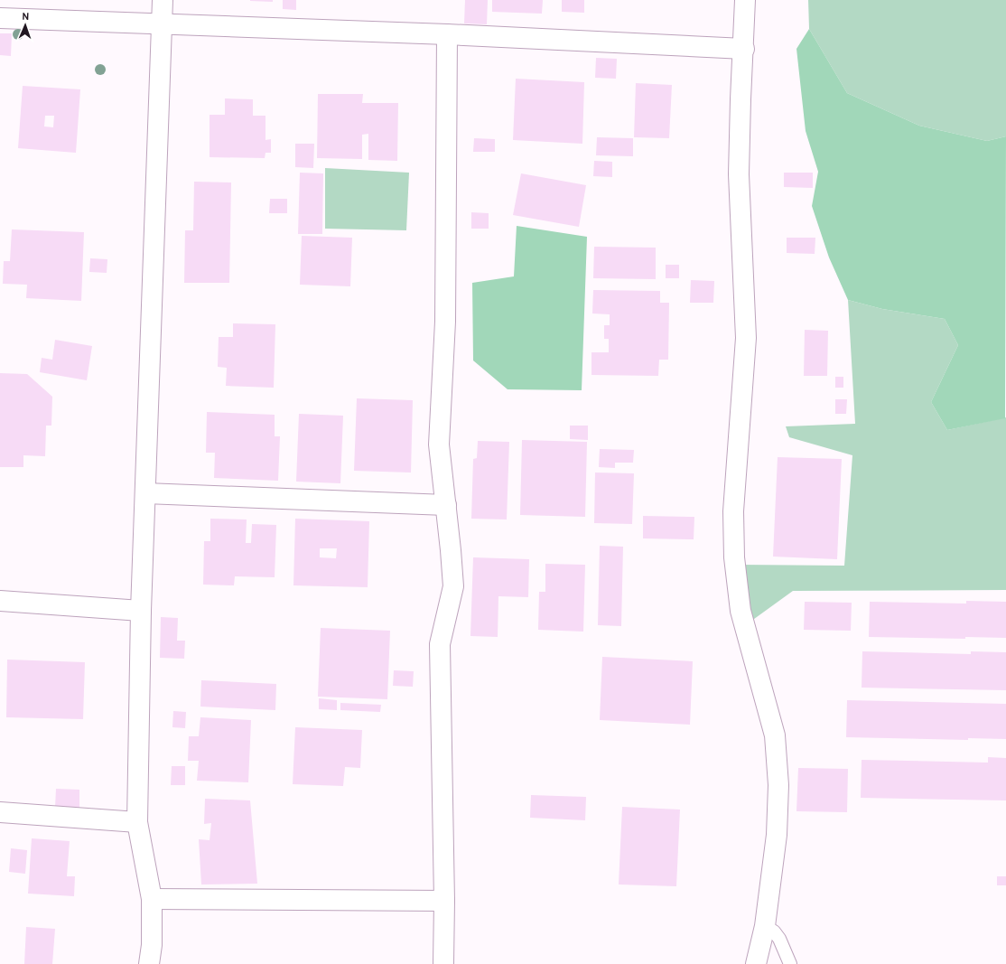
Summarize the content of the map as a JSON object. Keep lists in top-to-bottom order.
{
  "north": "top"
}
